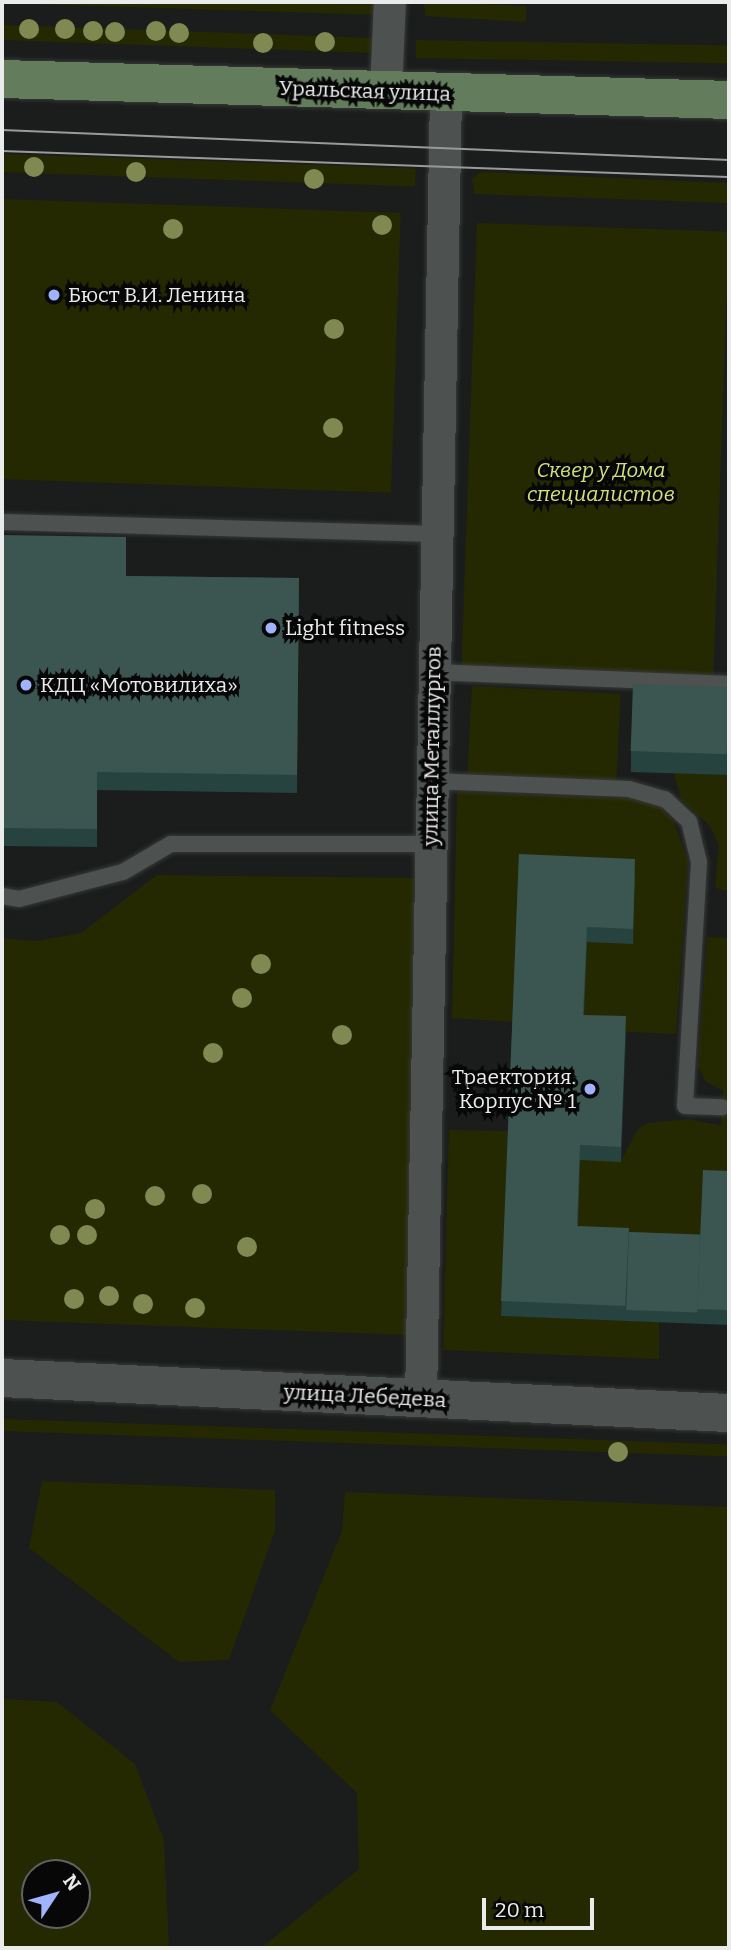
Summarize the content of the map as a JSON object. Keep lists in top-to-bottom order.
{
  "streets": {
    "main road": ["Уральская улица"],
    "street": ["улица Металлургов", "улица Лебедева"]
  },
  "crossings": [
    ["Уральская улица", "улица Металлургов"],
    ["улица Металлургов", "улица Лебедева"]
  ],
  "parks": ["Сквер у Дома специалистов"],
  "places": [
    "Бюст В.И. Ленина",
    "Light fitness",
    "КДЦ «Мотовилиха»",
    "Траектория. Корпус № 1"
  ],
  "scale_bar": "20 m",
  "north": "top right"
}
